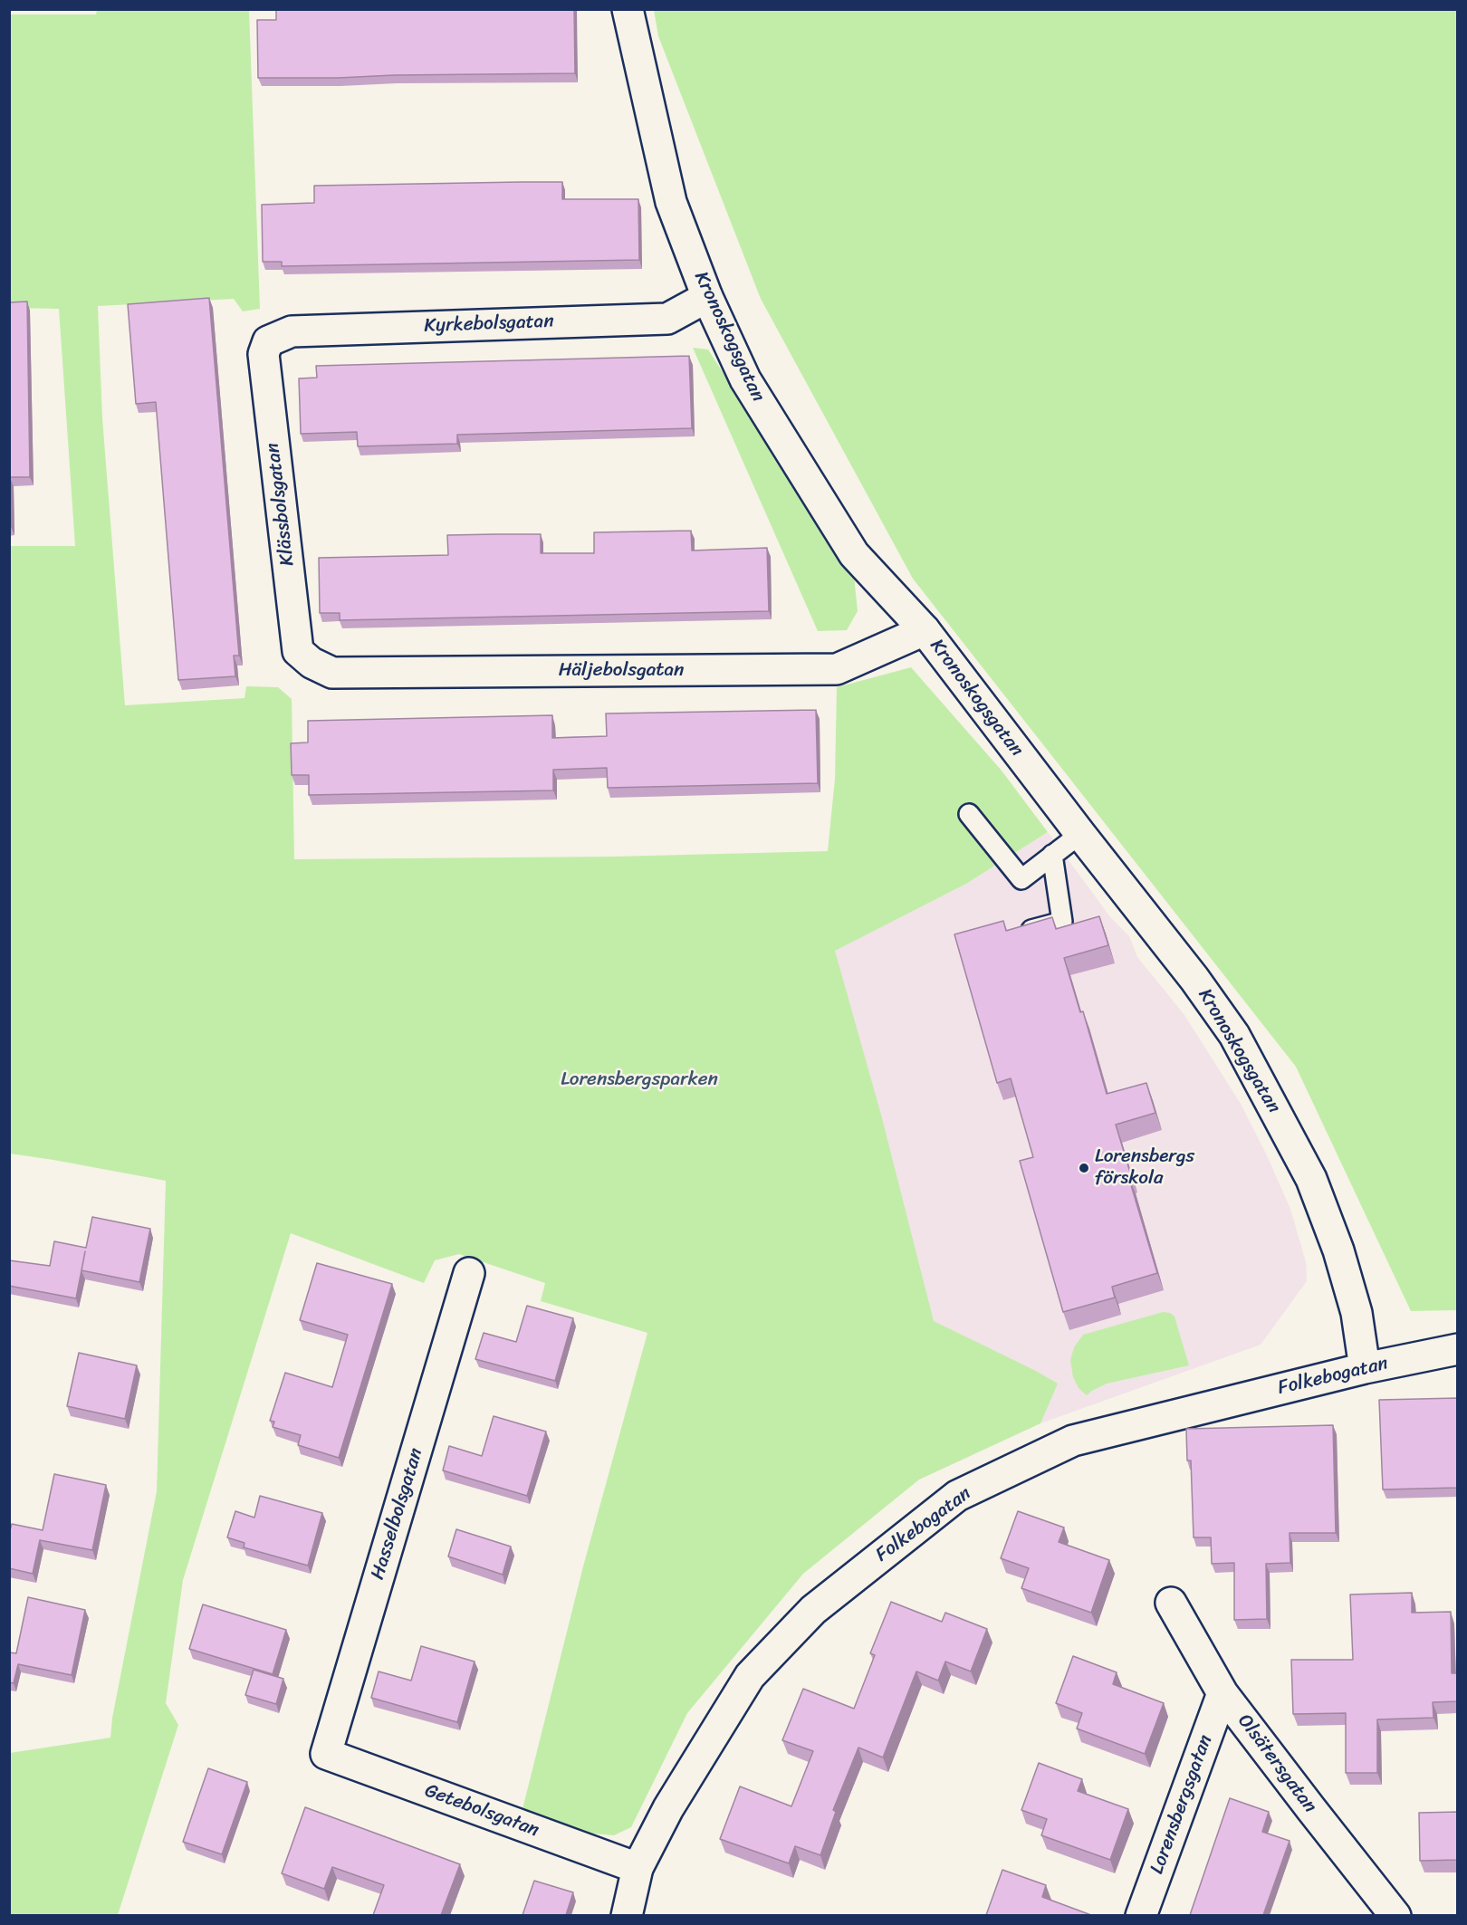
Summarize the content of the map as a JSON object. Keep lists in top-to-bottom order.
{
  "streets": {
    "street": [
      "Kyrkebolsgatan",
      "Kronoskogsgatan",
      "Klässbolsgatan",
      "Häljebolsgatan",
      "Folkebogatan",
      "Hasselbolsgatan",
      "Olsätersgatan",
      "Lorensbergsgatan",
      "Getebolsgatan"
    ]
  },
  "crossings": [
    ["Kyrkebolsgatan", "Kronoskogsgatan"],
    ["Kyrkebolsgatan", "Klässbolsgatan"],
    ["Kronoskogsgatan", "Häljebolsgatan"],
    ["Kronoskogsgatan", "Folkebogatan"],
    ["Klässbolsgatan", "Häljebolsgatan"],
    ["Folkebogatan", "Getebolsgatan"],
    ["Hasselbolsgatan", "Getebolsgatan"],
    ["Olsätersgatan", "Lorensbergsgatan"]
  ],
  "parks": ["Lorensbergsparken"],
  "places": ["Lorensbergs förskola"]
}
